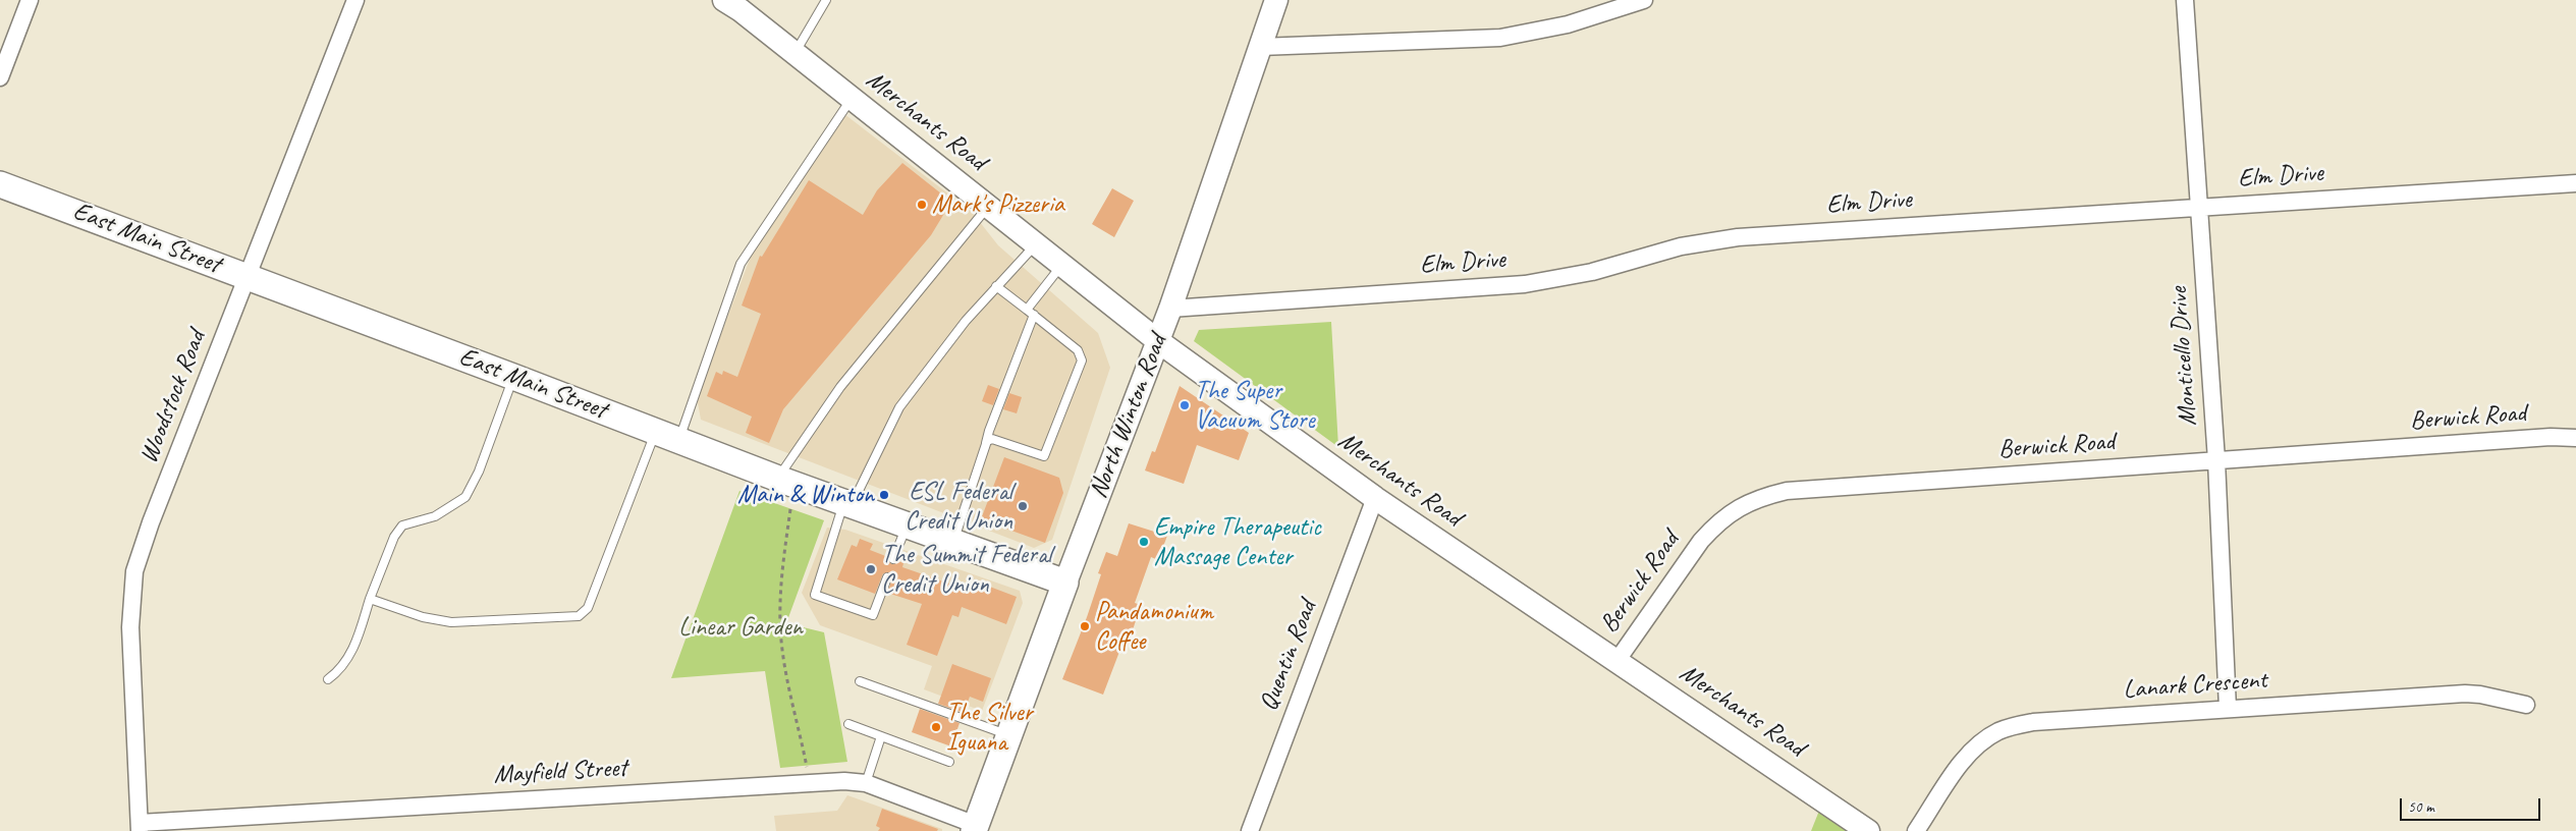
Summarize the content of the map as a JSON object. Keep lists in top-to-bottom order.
{
  "streets": {
    "main road": ["East Main Street", "North Winton Road"],
    "street": [
      "Merchants Road",
      "Elm Drive",
      "Monticello Drive",
      "Woodstock Road",
      "Berwick Road",
      "Quentin Road",
      "Lanark Crescent",
      "Mayfield Street"
    ]
  },
  "crossings": [
    ["Merchants Road", "North Winton Road"],
    ["Merchants Road", "Berwick Road"],
    ["Merchants Road", "Quentin Road"],
    ["Elm Drive", "Monticello Drive"],
    ["Elm Drive", "North Winton Road"],
    ["East Main Street", "Woodstock Road"],
    ["East Main Street", "North Winton Road"],
    ["Monticello Drive", "Berwick Road"],
    ["Monticello Drive", "Lanark Crescent"],
    ["Woodstock Road", "Mayfield Street"],
    ["North Winton Road", "Mayfield Street"]
  ],
  "parks": ["Linear Garden"],
  "places": [
    "Mark's Pizzeria",
    "The Super Vacuum Store",
    "Main & Winton",
    "ESL Federal Credit Union",
    "Empire Therapeutic Massage Center",
    "The Summit Federal Credit Union",
    "Pandamonium Coffee",
    "The Silver Iguana"
  ],
  "scale_bar": "50 m"
}
